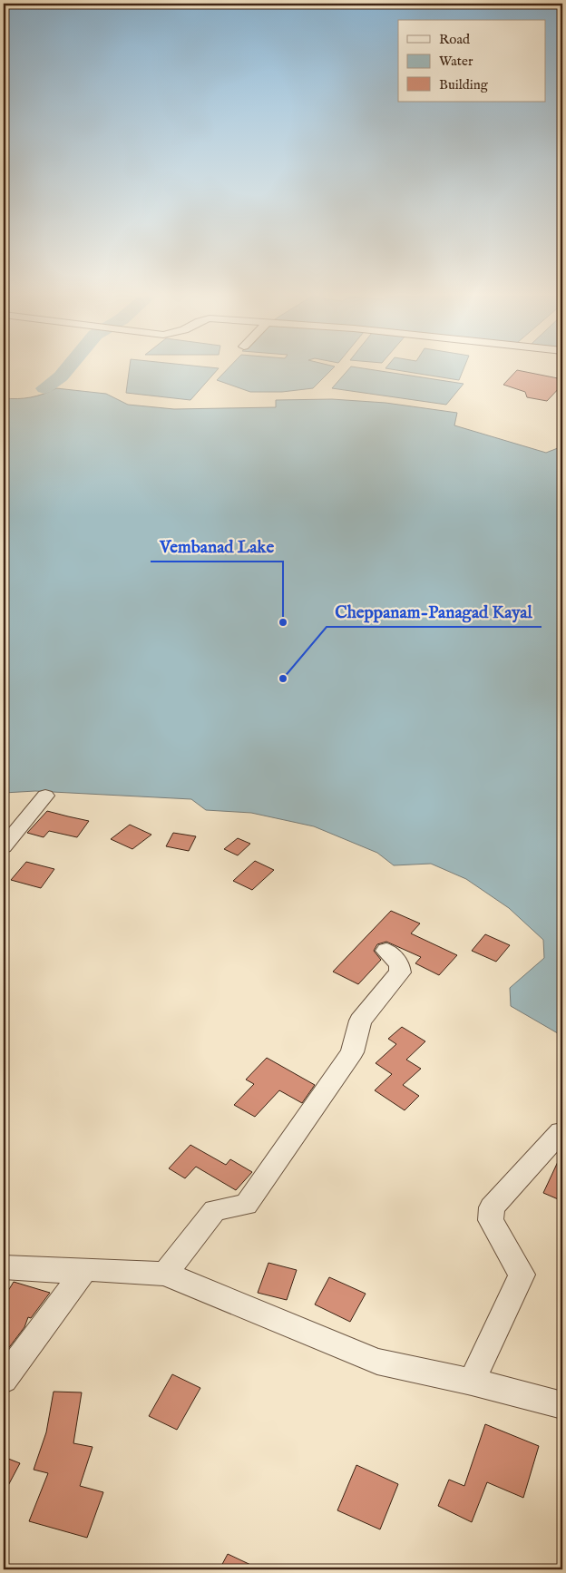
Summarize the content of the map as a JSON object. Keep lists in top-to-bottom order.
{
  "places": ["Vembanad Lake", "Cheppanam-Panagad Kayal"],
  "legend": ["Road", "Water", "Building"]
}
